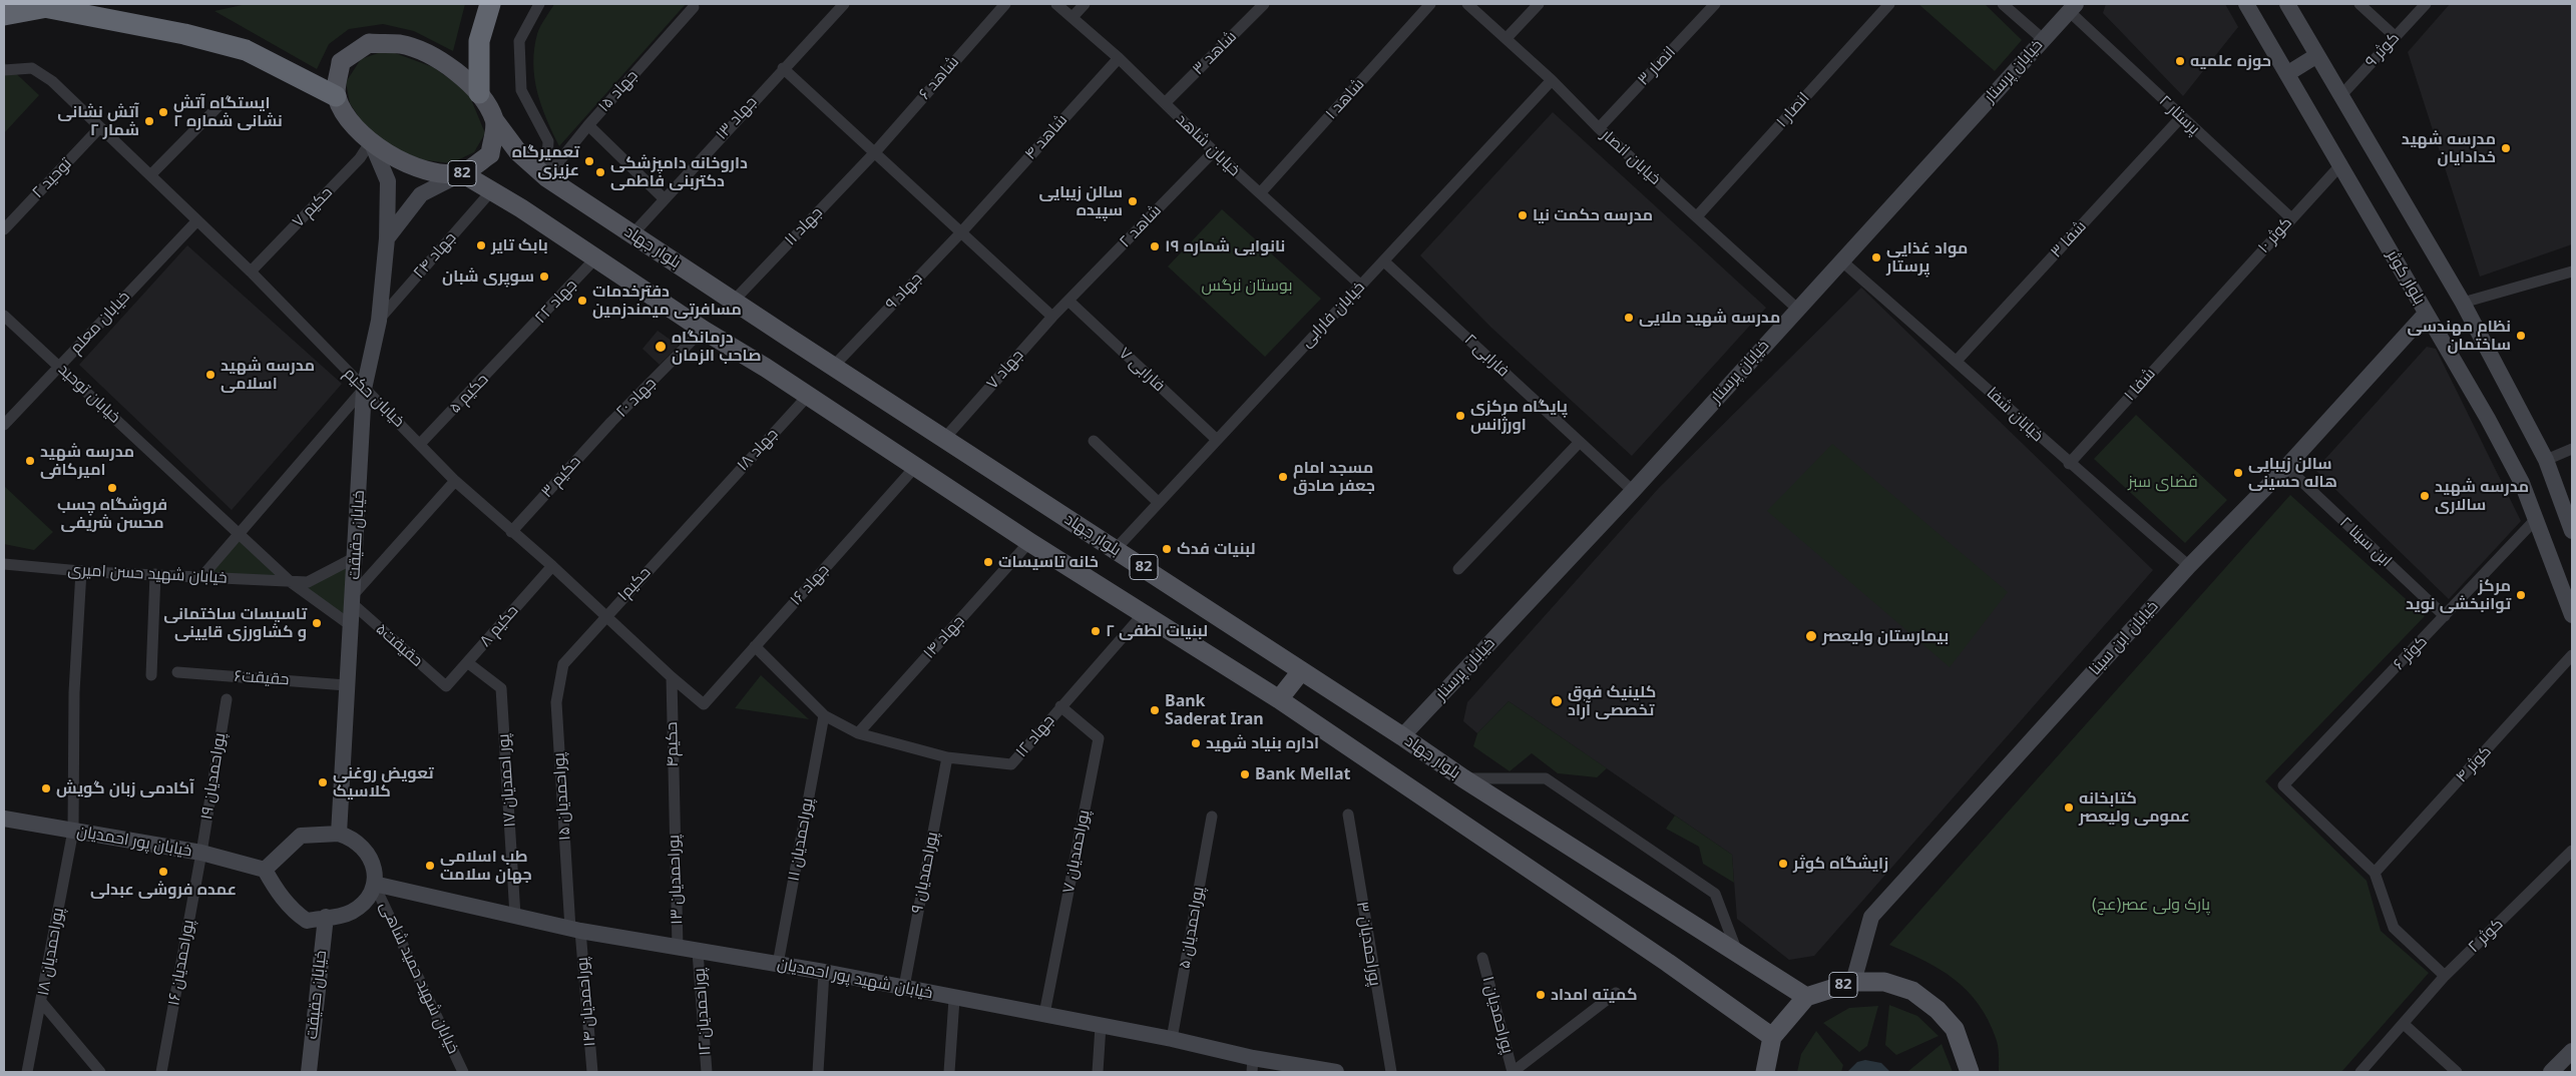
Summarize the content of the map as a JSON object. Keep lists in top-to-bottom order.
{
  "streets": {
    "highway": ["82"],
    "main road": ["بلوار جهاد"],
    "street": [
      "کوثر ۹",
      "شاهد ۳",
      "انصار ۳",
      "خیابان پرستار",
      "شاهد ۶",
      "جهاد ۱۵",
      "شاهد ۱",
      "انصار ۱",
      "پرستار ۲",
      "جهاد ۱۳",
      "شاهد ۴",
      "خیابان شاهد",
      "خیابان انصار",
      "توحید ۲",
      "حکیم ۷",
      "جهاد ۱۱",
      "شاهد ۲",
      "کوثر ۱۰",
      "شفا ۳",
      "جهاد ۲۴",
      "بلوار کوثر",
      "جهاد ۹",
      "جهاد ۲۲",
      "خیابان فارابی",
      "خیابان معلم",
      "فارابی ۲",
      "جهاد ۷",
      "فارابی ۷",
      "شفا ۱",
      "خیابان توحید",
      "حکیم ۵",
      "خیابان حکیم",
      "جهاد ۲۰",
      "خیابان شفا",
      "جهاد ۱۸",
      "حکیم ۳",
      "خیابان حقیقت",
      "ابن سینا ۲",
      "خیابان شهید حسن امیری",
      "حکیم۱",
      "جهاد ۱۶",
      "حکیم ۸",
      "جهاد ۱۴",
      "خیابان ابن سینا",
      "حقیقت۵",
      "کوثر ۶",
      "حقیقت۶",
      "جهاد ۱۲",
      "حکیم۴",
      "کوثر ۴",
      "پوراحمدیان ۱۹",
      "پور احمدیان ۱۷",
      "پوراحمدیان ۱۵",
      "پوراحمدیان ۱۱",
      "خیابان پور احمدیان",
      "پوراحمدیان ۷",
      "پوراحمدیان ۹",
      "پوراحمدیان ۱۳",
      "پوراحمدیان ۵",
      "کوثر ۲",
      "پوراحمدیان ۳",
      "پوراحمدیان ۱۸",
      "پوراحمدیان ۱۶",
      "خیابان شهید حمید شاهی",
      "خیابان شهید پور احمدیان",
      "پوراحمدیان ۱۴",
      "پوراحمدیان ۱۲",
      "پوراحمدیان ۱"
    ]
  },
  "crossings": [
    ["شاهد ۳", "خیابان شاهد"],
    ["انصار ۳", "خیابان انصار"],
    ["خیابان پرستار", "پرستار ۲"],
    ["خیابان پرستار", "خیابان انصار"],
    ["خیابان پرستار", "بلوار جهاد"],
    ["خیابان پرستار", "فارابی ۲"],
    ["خیابان پرستار", "خیابان شفا"],
    ["شاهد ۶", "جهاد ۱۱"],
    ["جهاد ۱۵", "بلوار جهاد"],
    ["شاهد ۱", "خیابان شاهد"],
    ["انصار ۱", "خیابان انصار"],
    ["پرستار ۲", "کوثر ۱۰"],
    ["پرستار ۲", "شفا ۳"],
    ["جهاد ۱۳", "بلوار جهاد"],
    ["شاهد ۴", "خیابان شاهد"],
    ["شاهد ۴", "جهاد ۹"],
    ["خیابان شاهد", "شاهد ۲"],
    ["خیابان شاهد", "خیابان فارابی"],
    ["خیابان انصار", "خیابان فارابی"],
    ["82", "حکیم ۷"],
    ["82", "بلوار جهاد"],
    ["82", "جهاد ۲۴"],
    ["82", "جهاد ۲۲"],
    ["82", "جهاد ۲۰"],
    ["82", "جهاد ۱۸"],
    ["82", "خیابان حقیقت"],
    ["82", "جهاد ۱۶"],
    ["82", "جهاد ۱۴"],
    ["82", "خیابان ابن سینا"],
    ["82", "جهاد ۱۲"],
    ["توحید ۲", "خیابان حکیم"],
    ["حکیم ۷", "بلوار جهاد"],
    ["حکیم ۷", "خیابان حکیم"],
    ["حکیم ۷", "خیابان حقیقت"],
    ["جهاد ۱۱", "بلوار جهاد"],
    ["شاهد ۲", "جهاد ۷"],
    ["شاهد ۲", "فارابی ۷"],
    ["کوثر ۱۰", "بلوار کوثر"],
    ["کوثر ۱۰", "شفا ۱"],
    ["شفا ۳", "خیابان شفا"],
    ["بلوار جهاد", "جهاد ۹"],
    ["بلوار جهاد", "خیابان فارابی"],
    ["بلوار جهاد", "جهاد ۷"],
    ["بلوار جهاد", "خیابان حقیقت"],
    ["جهاد ۲۴", "خیابان حقیقت"],
    ["بلوار کوثر", "خیابان ابن سینا"],
    ["بلوار کوثر", "کوثر ۶"],
    ["جهاد ۲۲", "حکیم ۵"],
    ["خیابان فارابی", "فارابی ۲"],
    ["خیابان فارابی", "فارابی ۷"],
    ["خیابان معلم", "خیابان توحید"],
    ["خیابان معلم", "خیابان حکیم"],
    ["جهاد ۷", "فارابی ۷"],
    ["شفا ۱", "خیابان شفا"],
    ["خیابان توحید", "خیابان حقیقت"],
    ["خیابان توحید", "خیابان شهید حسن امیری"],
    ["حکیم ۵", "خیابان حکیم"],
    ["خیابان حکیم", "حکیم ۳"],
    ["خیابان حکیم", "خیابان حقیقت"],
    ["خیابان حکیم", "حکیم۱"],
    ["خیابان حکیم", "جهاد ۱۶"],
    ["خیابان حکیم", "حکیم ۸"],
    ["خیابان حکیم", "حکیم۴"],
    ["جهاد ۲۰", "حکیم ۳"],
    ["خیابان شفا", "خیابان ابن سینا"],
    ["جهاد ۱۸", "حکیم۱"],
    ["خیابان حقیقت", "خیابان شهید حسن امیری"],
    ["خیابان حقیقت", "حقیقت۵"],
    ["خیابان حقیقت", "حقیقت۶"],
    ["خیابان حقیقت", "خیابان پور احمدیان"],
    ["خیابان حقیقت", "خیابان شهید حمید شاهی"],
    ["خیابان حقیقت", "خیابان شهید پور احمدیان"],
    ["ابن سینا ۲", "خیابان ابن سینا"],
    ["ابن سینا ۲", "کوثر ۶"],
    ["خیابان شهید حسن امیری", "پوراحمدیان ۱۸"],
    ["حکیم۱", "پوراحمدیان ۱۵"],
    ["جهاد ۱۶", "جهاد ۱۲"],
    ["حکیم ۸", "حقیقت۵"],
    ["حکیم ۸", "پور احمدیان ۱۷"],
    ["جهاد ۱۴", "جهاد ۱۲"],
    ["کوثر ۶", "کوثر ۴"],
    ["جهاد ۱۲", "پوراحمدیان ۱۱"],
    ["جهاد ۱۲", "پوراحمدیان ۷"],
    ["جهاد ۱۲", "پوراحمدیان ۹"],
    ["حکیم۴", "پوراحمدیان ۱۳"],
    ["پوراحمدیان ۱۹", "خیابان پور احمدیان"],
    ["پوراحمدیان ۱۹", "پوراحمدیان ۱۶"],
    ["پور احمدیان ۱۷", "خیابان شهید پور احمدیان"],
    ["پوراحمدیان ۱۵", "خیابان شهید پور احمدیان"],
    ["پوراحمدیان ۱۵", "پوراحمدیان ۱۴"],
    ["پوراحمدیان ۱۱", "خیابان شهید پور احمدیان"],
    ["خیابان پور احمدیان", "پوراحمدیان ۱۸"],
    ["خیابان پور احمدیان", "پوراحمدیان ۱۶"],
    ["خیابان پور احمدیان", "خیابان شهید حمید شاهی"],
    ["خیابان پور احمدیان", "خیابان شهید پور احمدیان"],
    ["پوراحمدیان ۷", "خیابان شهید پور احمدیان"],
    ["پوراحمدیان ۹", "خیابان شهید پور احمدیان"],
    ["پوراحمدیان ۱۳", "خیابان شهید پور احمدیان"],
    ["پوراحمدیان ۵", "خیابان شهید پور احمدیان"],
    ["خیابان شهید حمید شاهی", "خیابان شهید پور احمدیان"],
    ["خیابان شهید پور احمدیان", "پوراحمدیان ۱۴"],
    ["خیابان شهید پور احمدیان", "پوراحمدیان ۱۲"]
  ],
  "parks": ["بوستان نرگس", "فضای سبز", "پارک ولی عصر(عج)"],
  "places": [
    "حوزه علمیه",
    "ایستگاه آتش نشانی شماره ۲",
    "آتش نشانی شمار ۲",
    "مدرسه شهید خدادایان",
    "تعمیرگاه عزیزی",
    "داروخانه دامپزشکی دکتربنی فاطمی",
    "سالن زیبایی سپیده",
    "مدرسه حکمت نیا",
    "بابک تایر",
    "نانوایی شماره ۱۹",
    "مواد غذایی پرستار",
    "سوپری شبان",
    "دفترخدمات مسافرتی میمندزمین",
    "مدرسه شهید ملایی",
    "نظام مهندسی ساختمان",
    "درمانگاه صاحب الزمان",
    "مدرسه شهید اسلامی",
    "پایگاه مرکزی اورژانس",
    "مدرسه شهید امیرکافی",
    "سالن زیبایی هاله حسینی",
    "مسجد امام جعفر صادق",
    "فروشگاه چسب محسن شریفی",
    "مدرسه شهید سالاری",
    "لبنیات فدک",
    "خانه تاسیسات",
    "مرکز توانبخشی نوید",
    "تاسیسات ساختمانی و کشاورزی قایینی",
    "لبنیات لطفی ۲",
    "بیمارستان ولیعصر",
    "کلینیک فوق تخصصی آراد",
    "Bank Saderat Iran",
    "اداره بنیاد شهید",
    "Bank Mellat",
    "تعویض روغنی کلاسیک",
    "آکادمی زبان گویش",
    "کتابخانه عمومی ولیعصر",
    "زایشگاه کوثر",
    "طب اسلامی جهان سلامت",
    "عمده فروشی عبدلی",
    "کمیته امداد"
  ]
}
